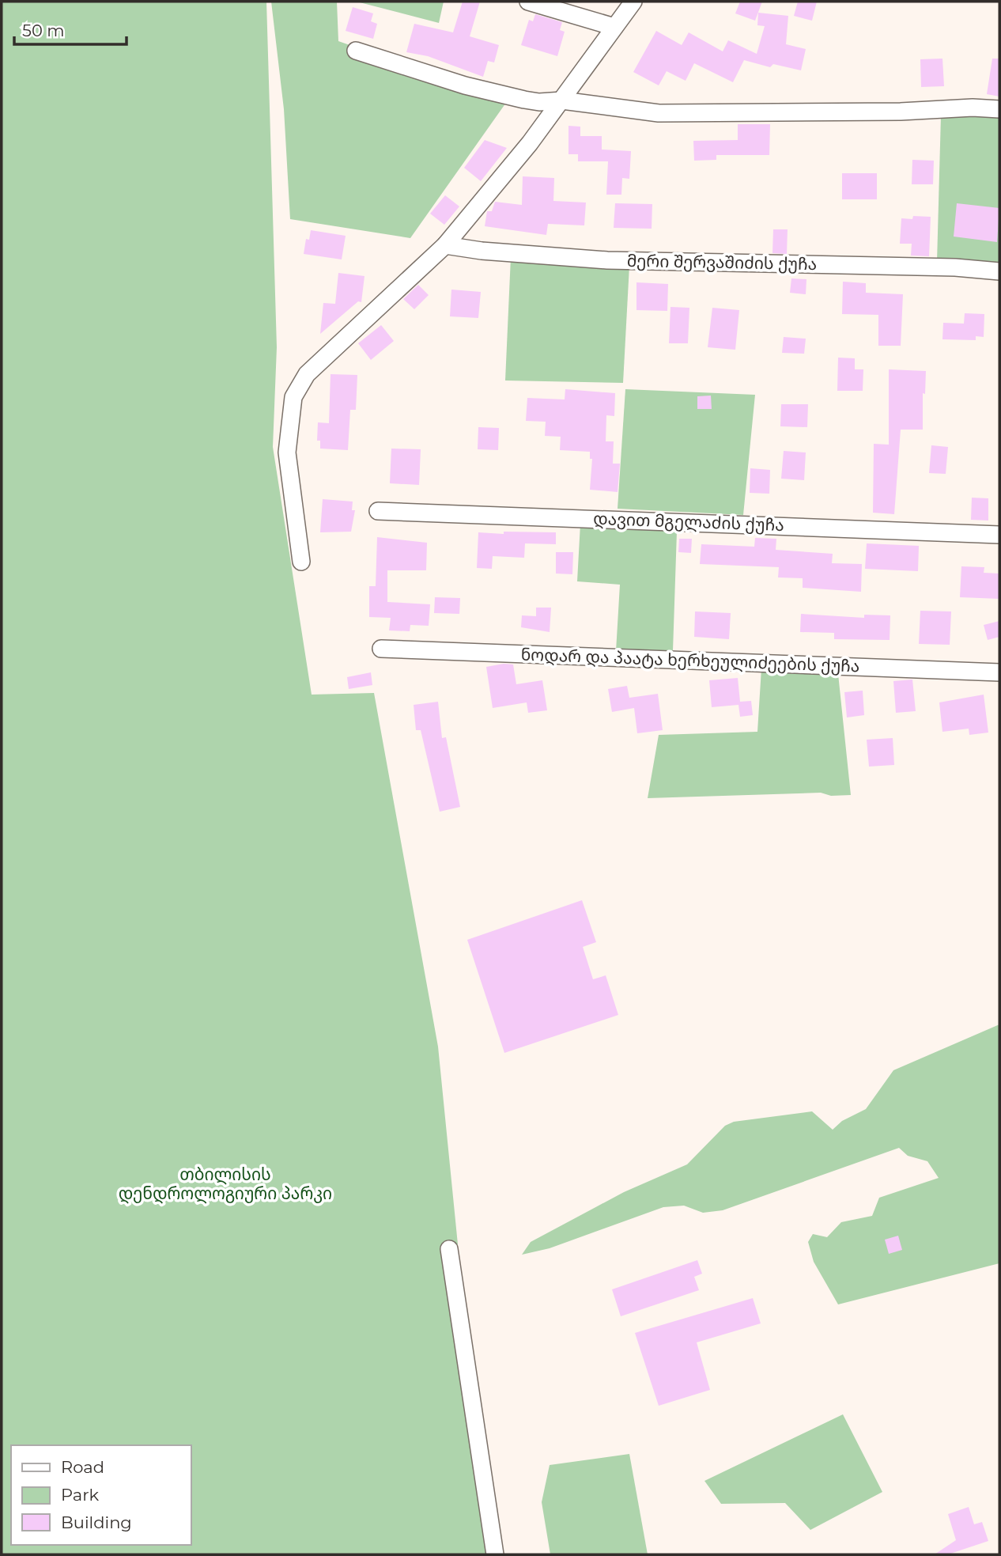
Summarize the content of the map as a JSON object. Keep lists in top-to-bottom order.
{
  "streets": {
    "street": ["მერი შერვაშიძის ქუჩა", "დავით მგელაძის ქუჩა", "ნოდარ და პაატა ხერხეულიძეების ქუჩა"]
  },
  "parks": ["თბილისის დენდროლოგიური პარკი"],
  "legend": ["Road", "Park", "Building"],
  "scale_bar": "50 m"
}
